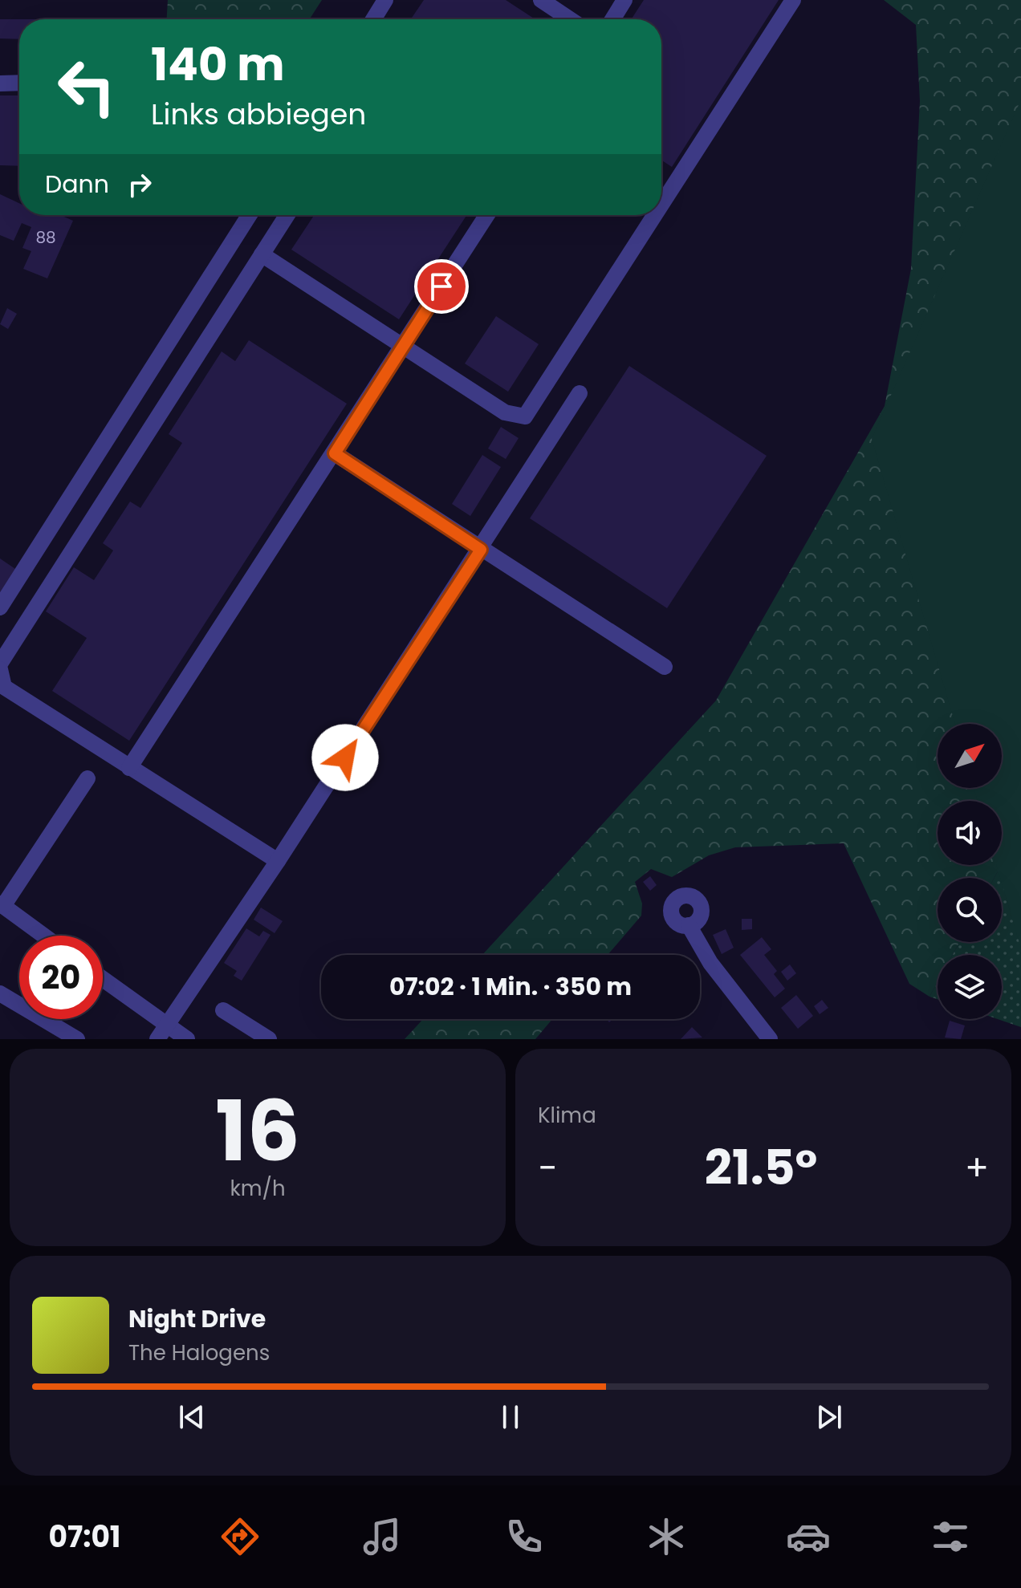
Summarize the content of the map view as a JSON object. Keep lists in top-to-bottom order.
{
  "house_numbers": ["88"],
  "north": "top right",
  "page": {
    "turn": ["140 m", "Links abbiegen"],
    "then": "Dann",
    "limit": "20",
    "trip": "07:02 · 1 Min. · 350 m",
    "tile": [
      ["16", "km/h"],
      "Klima"
    ],
    "heat": ["−", "21.5°", "+"],
    "song": ["Night Drive", "The Halogens"],
    "tabs": "07:01"
  }
}
